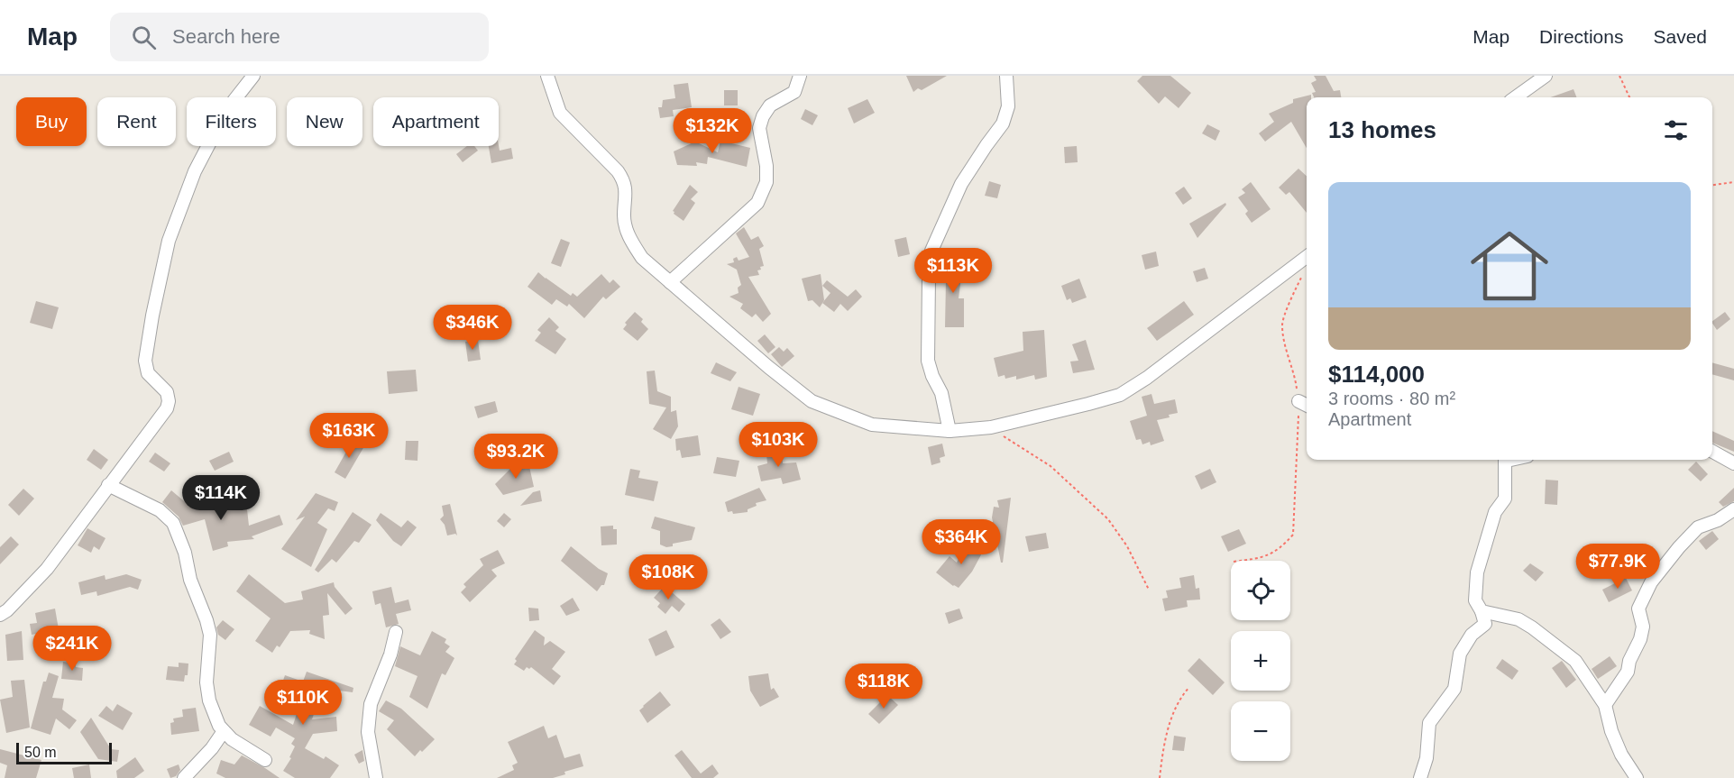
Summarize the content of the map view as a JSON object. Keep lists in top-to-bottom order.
{
  "scale_bar": "50 m",
  "page": {
    "header": "Map",
    "search": "Search here",
    "nav": ["Map", "Directions", "Saved"],
    "chip": [
      "Buy",
      "Rent",
      "Filters",
      "New",
      "Apartment"
    ],
    "heading": "13 homes",
    "price": [
      "$132K",
      "$113K",
      "$346K",
      "$163K",
      "$103K",
      "$93.2K",
      "$114K",
      "$364K",
      "$77.9K",
      "$108K",
      "$241K",
      "$118K",
      "$110K"
    ],
    "list": [
      {
        "name": "$114,000",
        "note": "3 rooms · 80 m² · Apartment"
      }
    ],
    "map_buttons": ["+", "−"],
    "scale": "50 m"
  }
}
